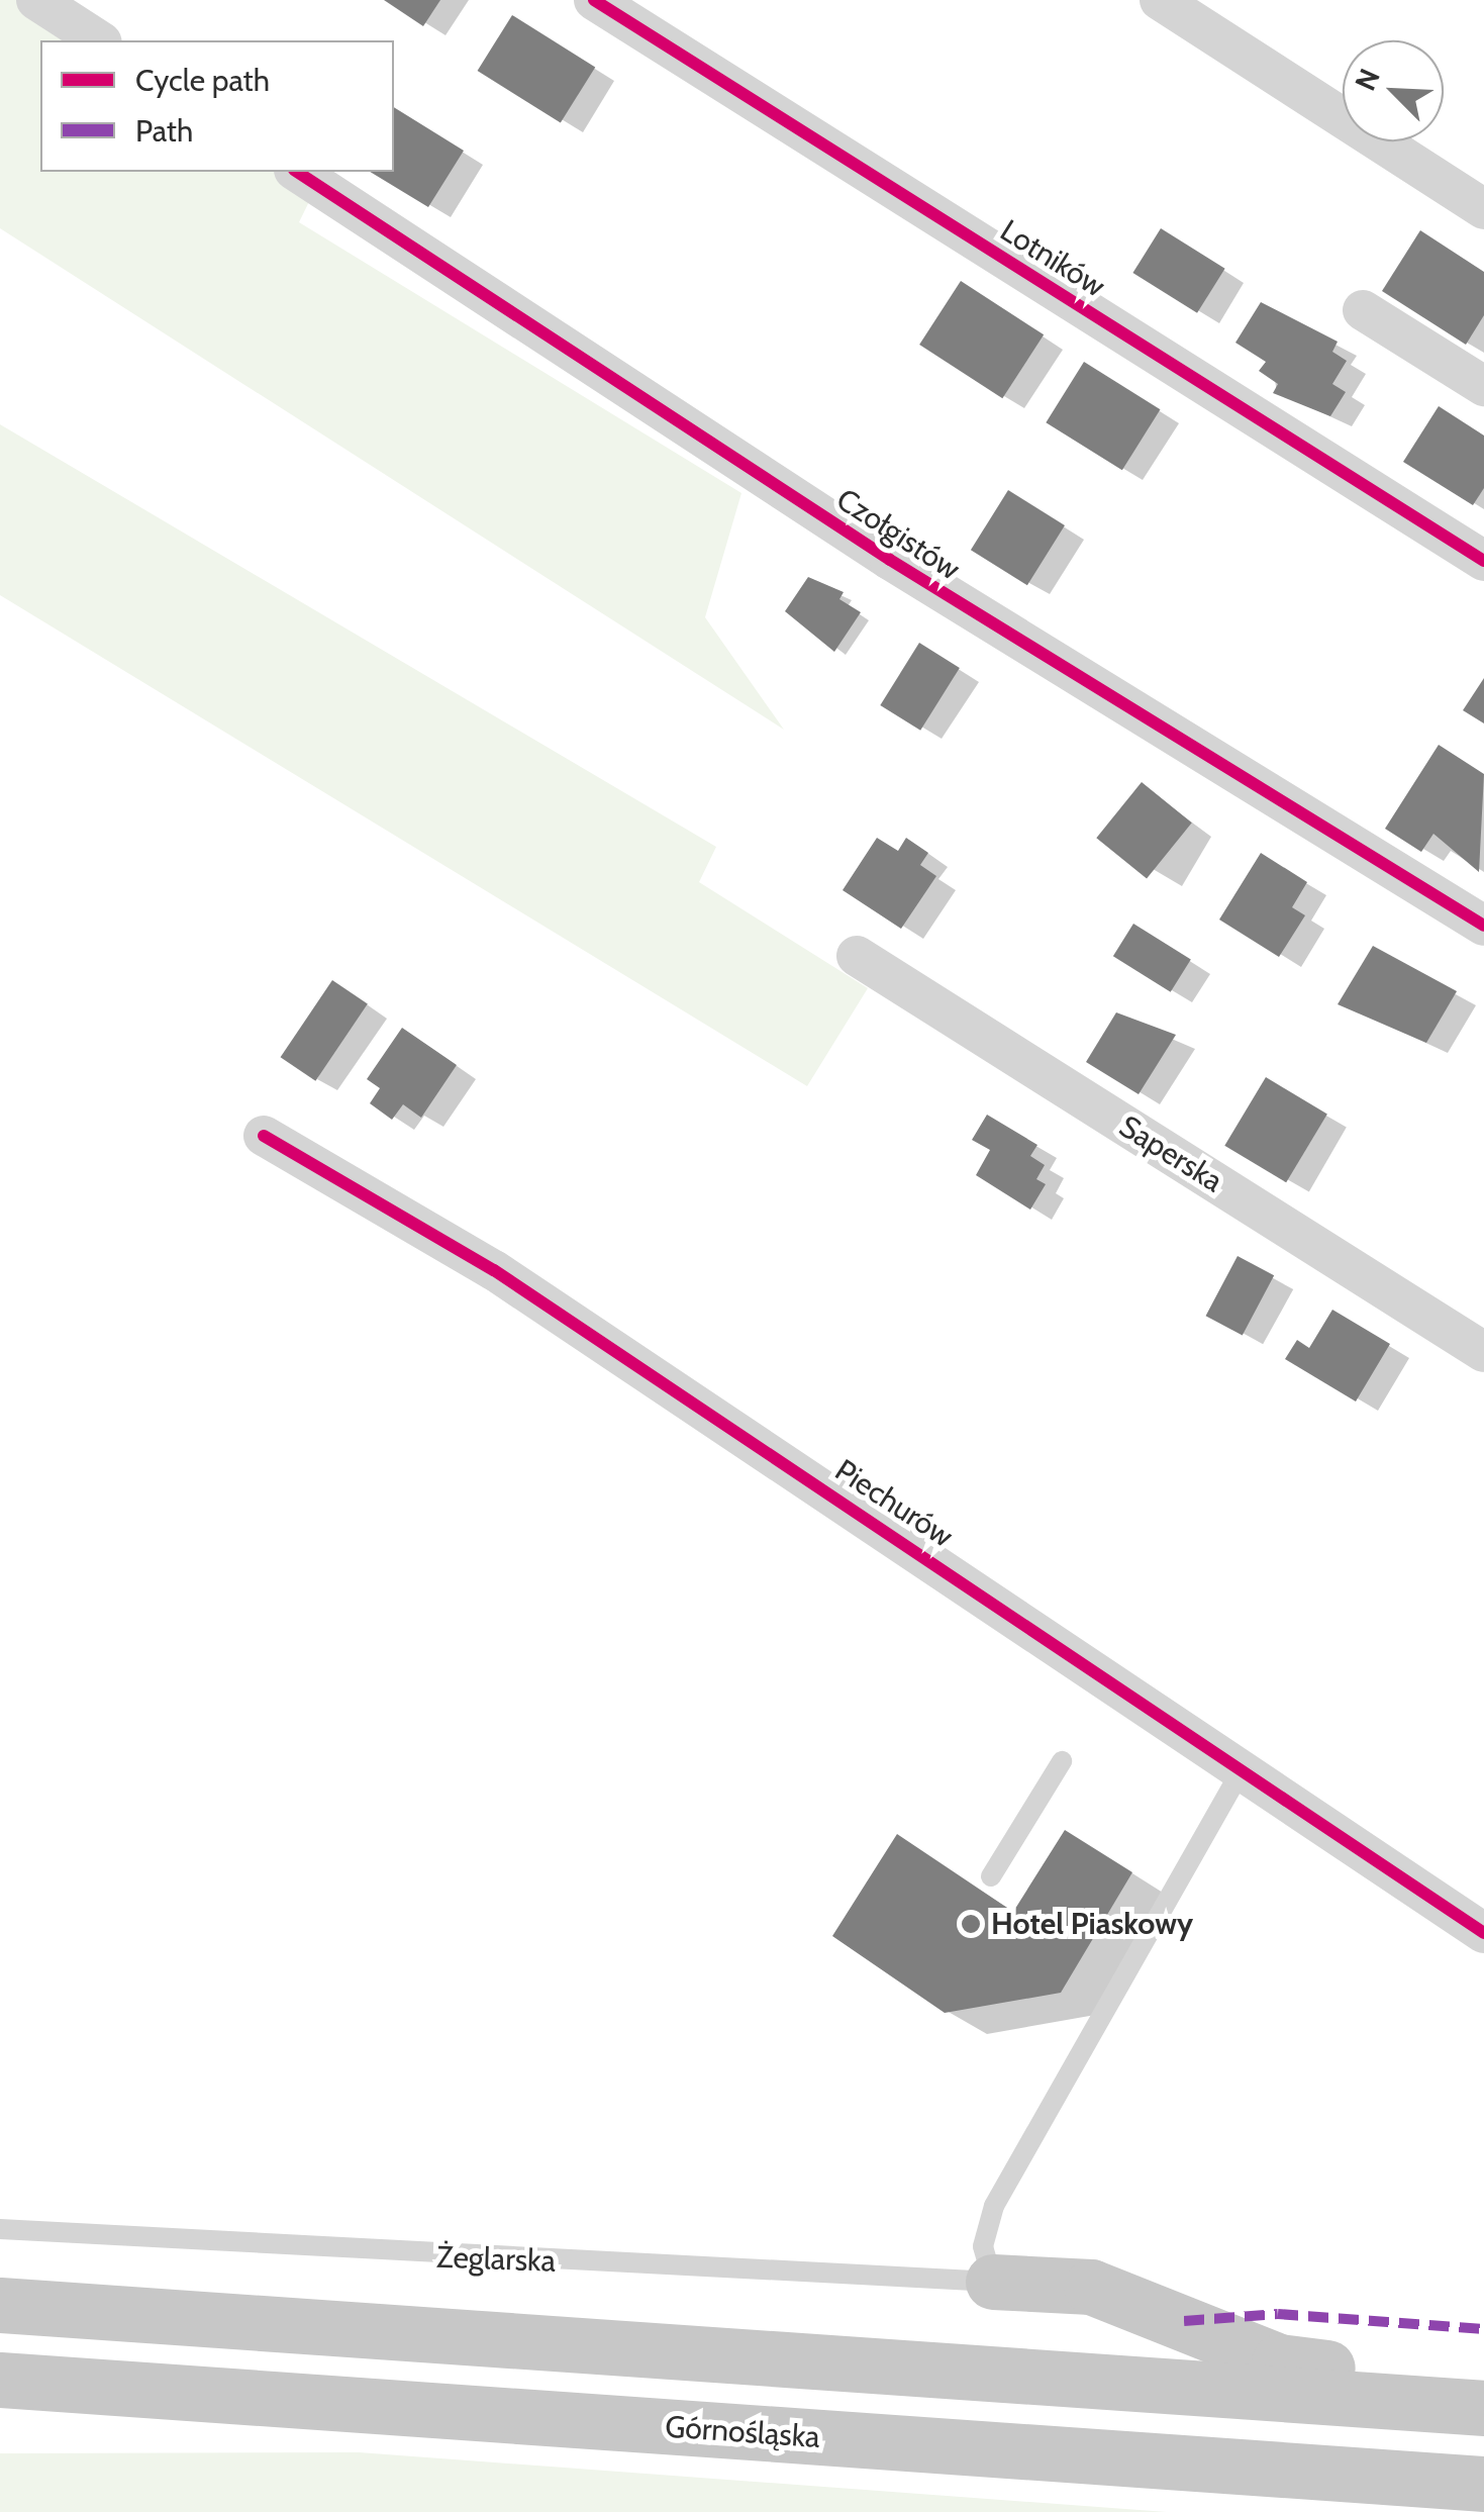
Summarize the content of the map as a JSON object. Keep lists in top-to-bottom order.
{
  "streets": {
    "main road": ["Górnośląska"],
    "street": [
      "Lotników",
      "Czołgistów",
      "Saperska",
      "Piechurów"
    ],
    "lane": ["Żeglarska"]
  },
  "places": ["Hotel Piaskowy"],
  "legend": ["Cycle path", "Path"],
  "north": "top left"
}
